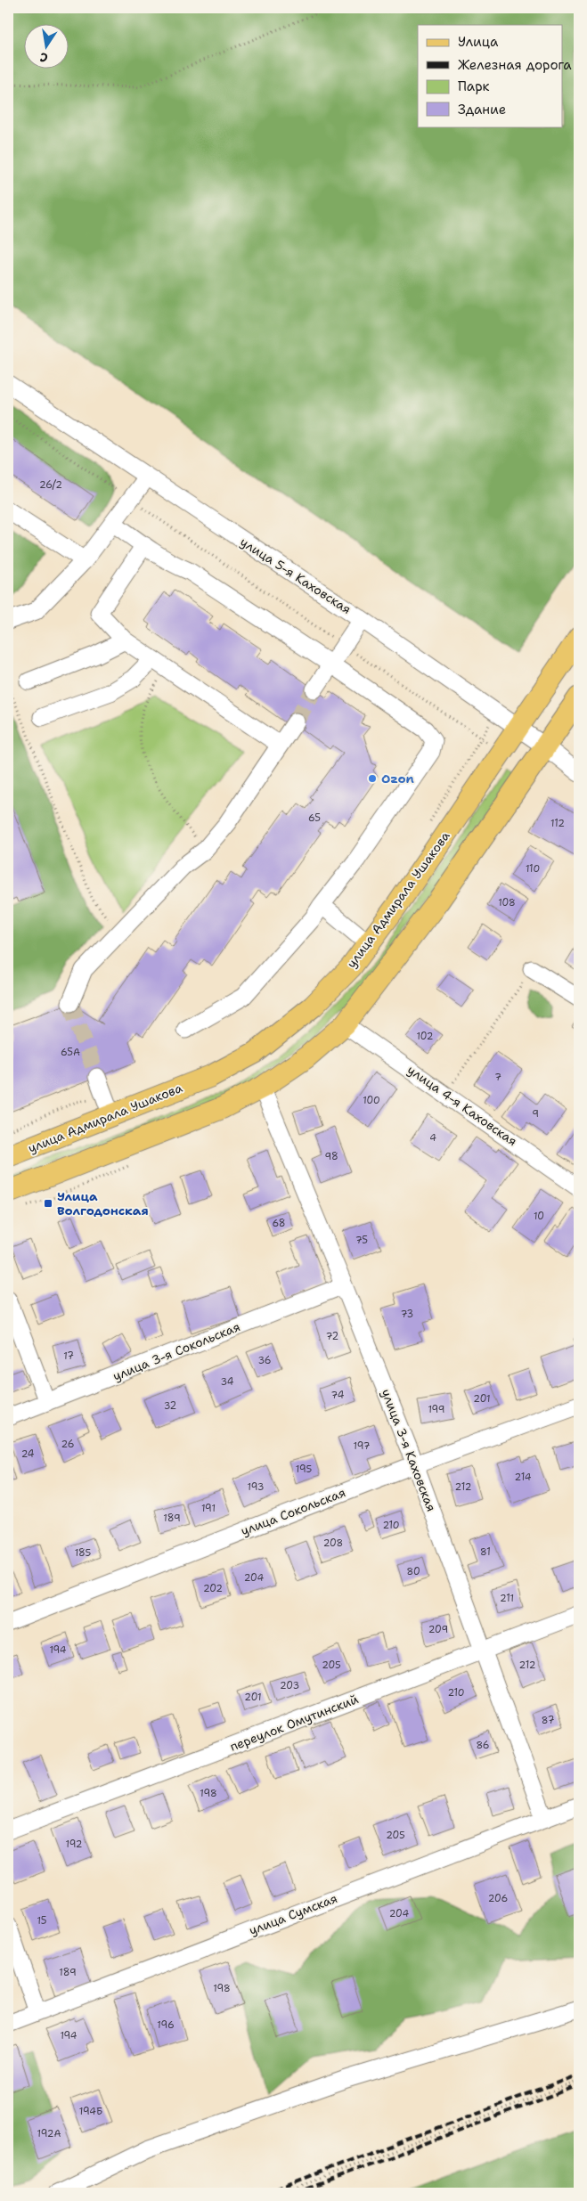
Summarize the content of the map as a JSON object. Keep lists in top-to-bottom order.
{
  "streets": {
    "main road": ["улица Адмирала Ушакова"],
    "street": [
      "улица 5-я Каховская",
      "улица 4-я Каховская",
      "улица 3-я Сокольская",
      "улица 3-я Каховская",
      "улица Сокольская",
      "переулок Омутинский",
      "улица Сумская"
    ]
  },
  "crossings": [
    ["улица 5-я Каховская", "улица Адмирала Ушакова"],
    ["улица 3-я Сокольская", "улица 3-я Каховская"],
    ["улица 3-я Каховская", "улица Сокольская"],
    ["улица 3-я Каховская", "переулок Омутинский"],
    ["улица 3-я Каховская", "улица Сумская"]
  ],
  "places": {
    "other": ["Ozon"],
    "transit": ["Улица Волгодонская"]
  },
  "house_numbers": [
    "26/2",
    "65",
    "112",
    "110",
    "108",
    "102",
    "65А",
    "7",
    "100",
    "9",
    "4",
    "98",
    "10",
    "68",
    "75",
    "73",
    "72",
    "17",
    "36",
    "34",
    "74",
    "201",
    "32",
    "199",
    "26",
    "197",
    "24",
    "195",
    "214",
    "193",
    "212",
    "191",
    "189",
    "210",
    "208",
    "81",
    "185",
    "80",
    "204",
    "202",
    "211",
    "209",
    "194",
    "205",
    "212",
    "203",
    "210",
    "201",
    "87",
    "86",
    "198",
    "205",
    "192",
    "206",
    "204",
    "15",
    "189",
    "198",
    "196",
    "194",
    "194Б",
    "192А"
  ],
  "legend": [
    "Улица",
    "Железная дорога",
    "Парк",
    "Здание"
  ],
  "north": "bottom"
}
